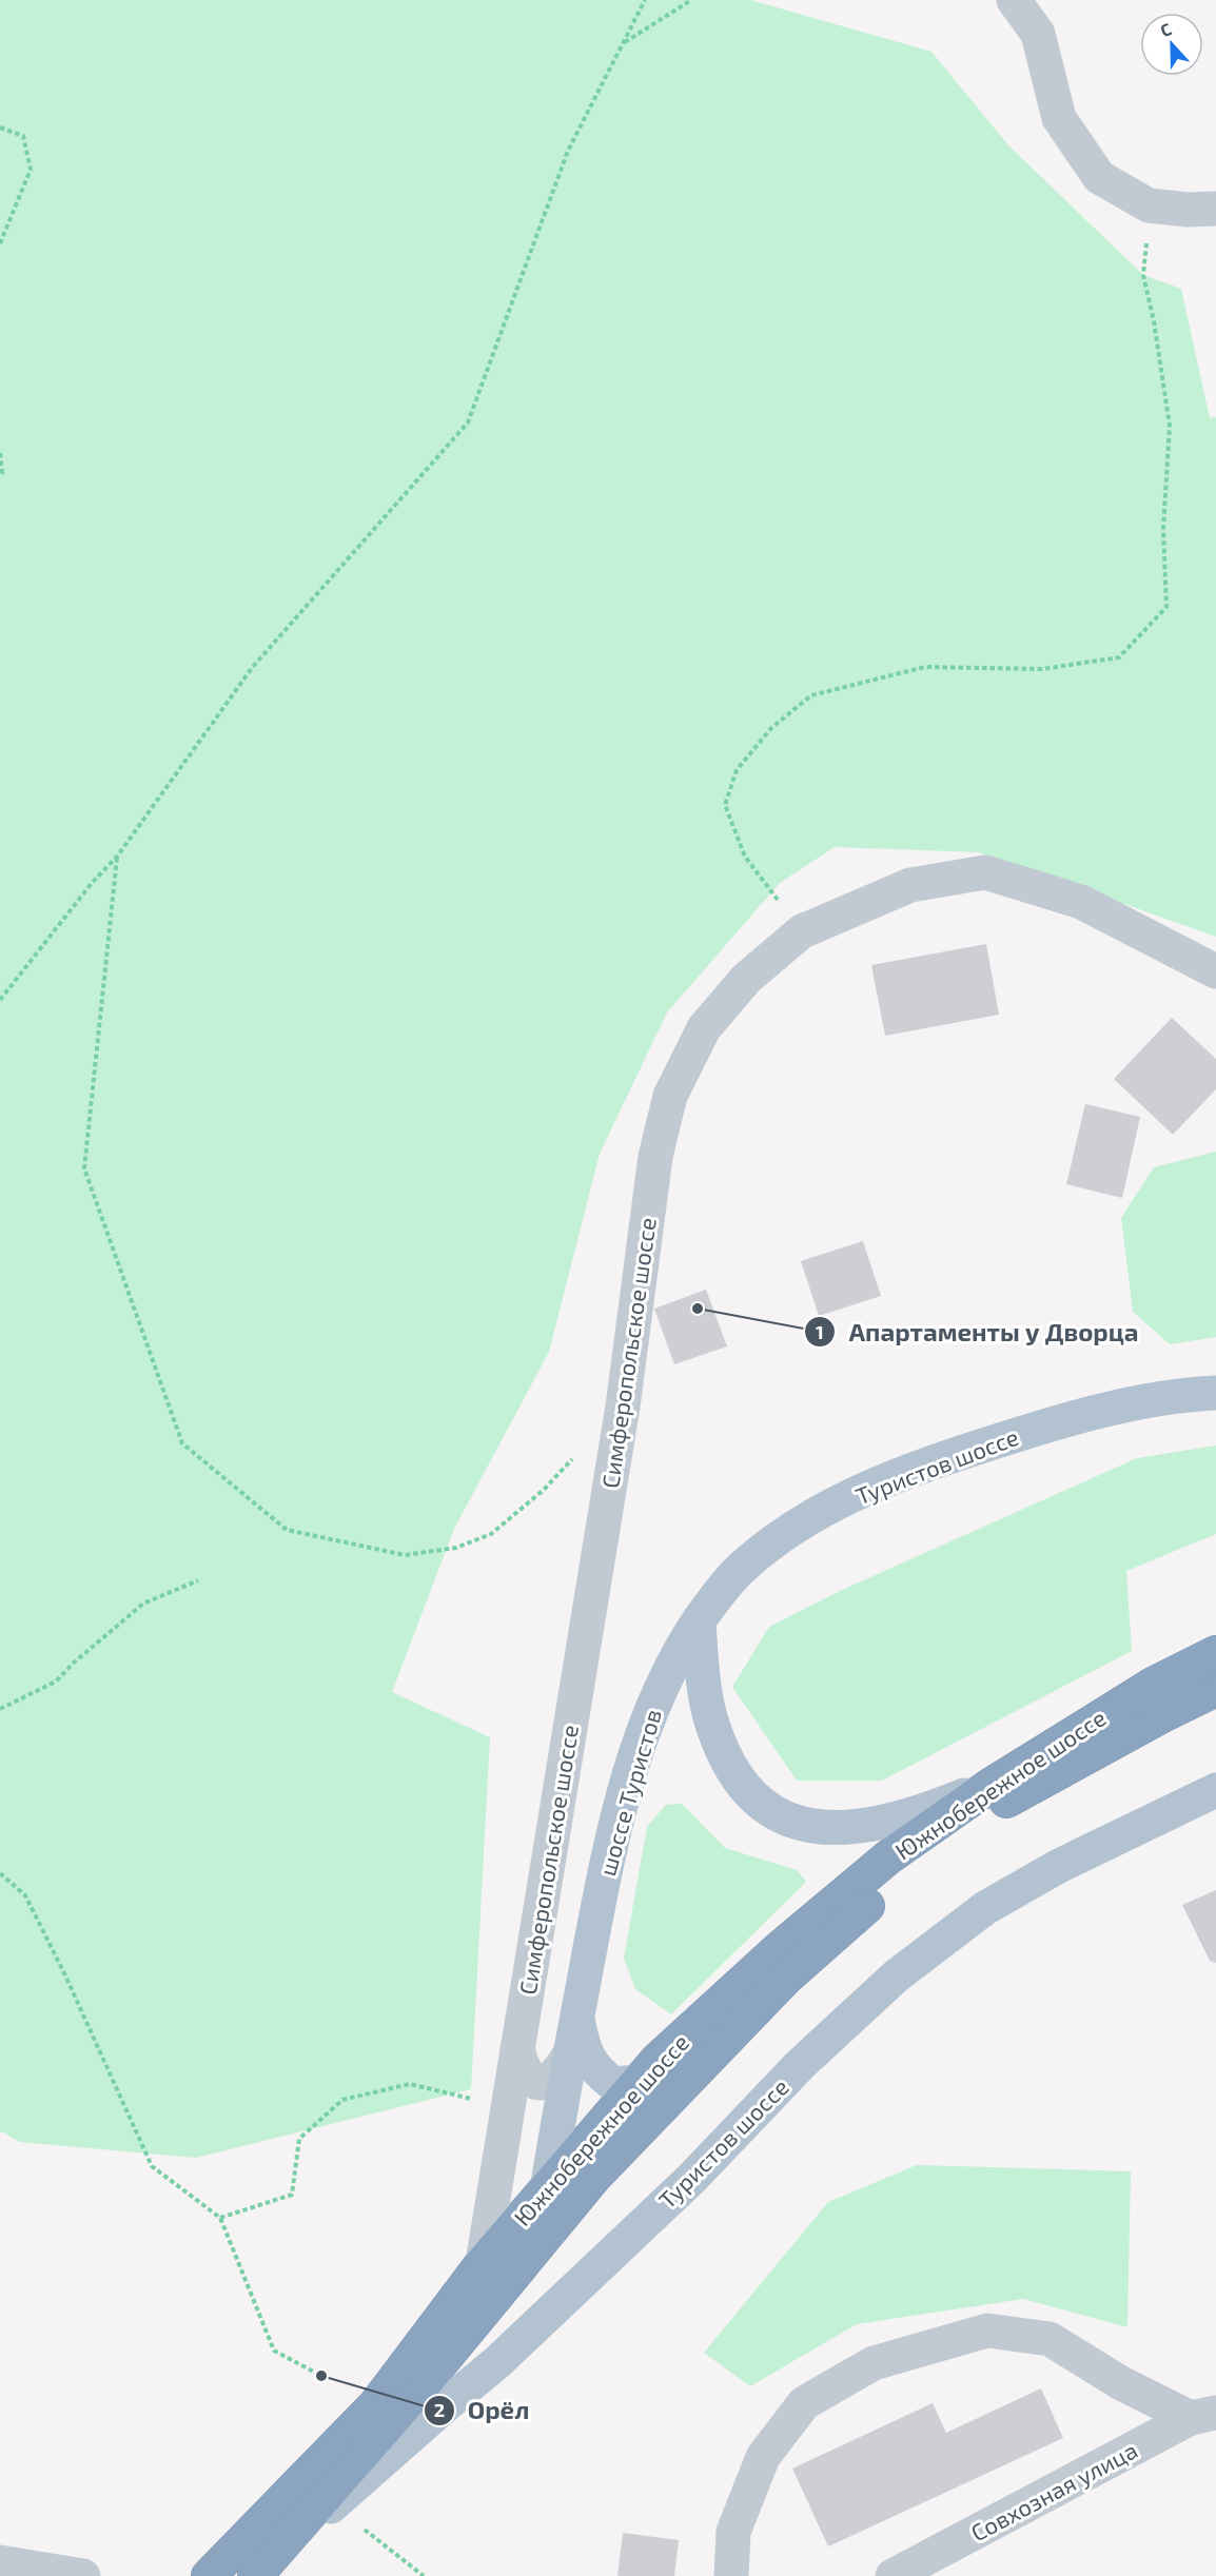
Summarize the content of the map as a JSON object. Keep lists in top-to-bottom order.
{
  "streets": {
    "highway": ["Южнобережное шоссе"],
    "main road": ["Туристов шоссе", "шоссе Туристов"],
    "street": ["Симферопольское шоссе", "Совхозная улица"]
  },
  "crossings": [
    ["Симферопольское шоссе", "Южнобережное шоссе"],
    ["Туристов шоссе", "Южнобережное шоссе"],
    ["Туристов шоссе", "шоссе Туристов"],
    ["Южнобережное шоссе", "шоссе Туристов"]
  ],
  "places": ["Апартаменты у Дворца", "Орёл"],
  "north": "top"
}
